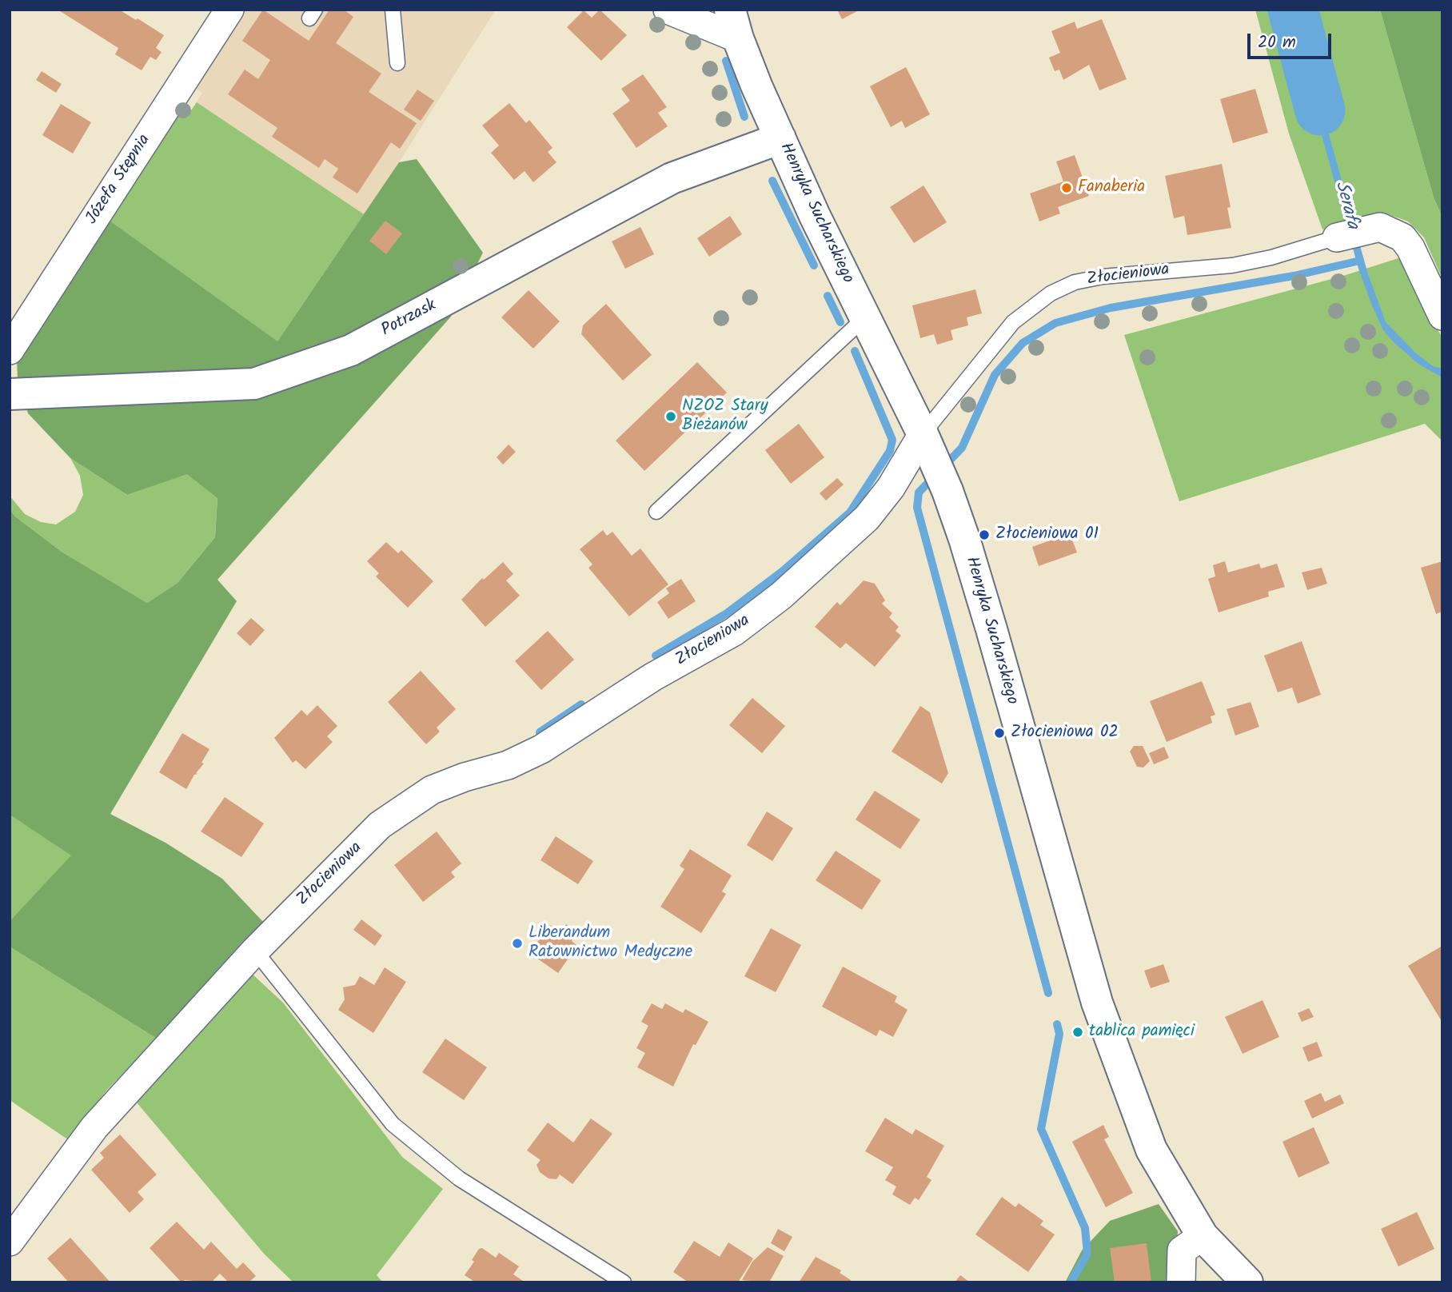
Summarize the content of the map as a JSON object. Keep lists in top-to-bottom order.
{
  "streets": {
    "street": [
      "Józefa Stępnia",
      "Henryka Sucharskiego",
      "Złocieniowa",
      "Potrzask"
    ]
  },
  "crossings": [
    ["Henryka Sucharskiego", "Złocieniowa"],
    ["Henryka Sucharskiego", "Potrzask"]
  ],
  "water": ["Serafa"],
  "places": [
    "Fanaberia",
    "NZOZ Stary Bieżanów",
    "Złocieniowa 01",
    "Złocieniowa 02",
    "Liberandum Ratownictwo Medyczne",
    "tablica pamięci"
  ],
  "scale_bar": "20 m"
}
